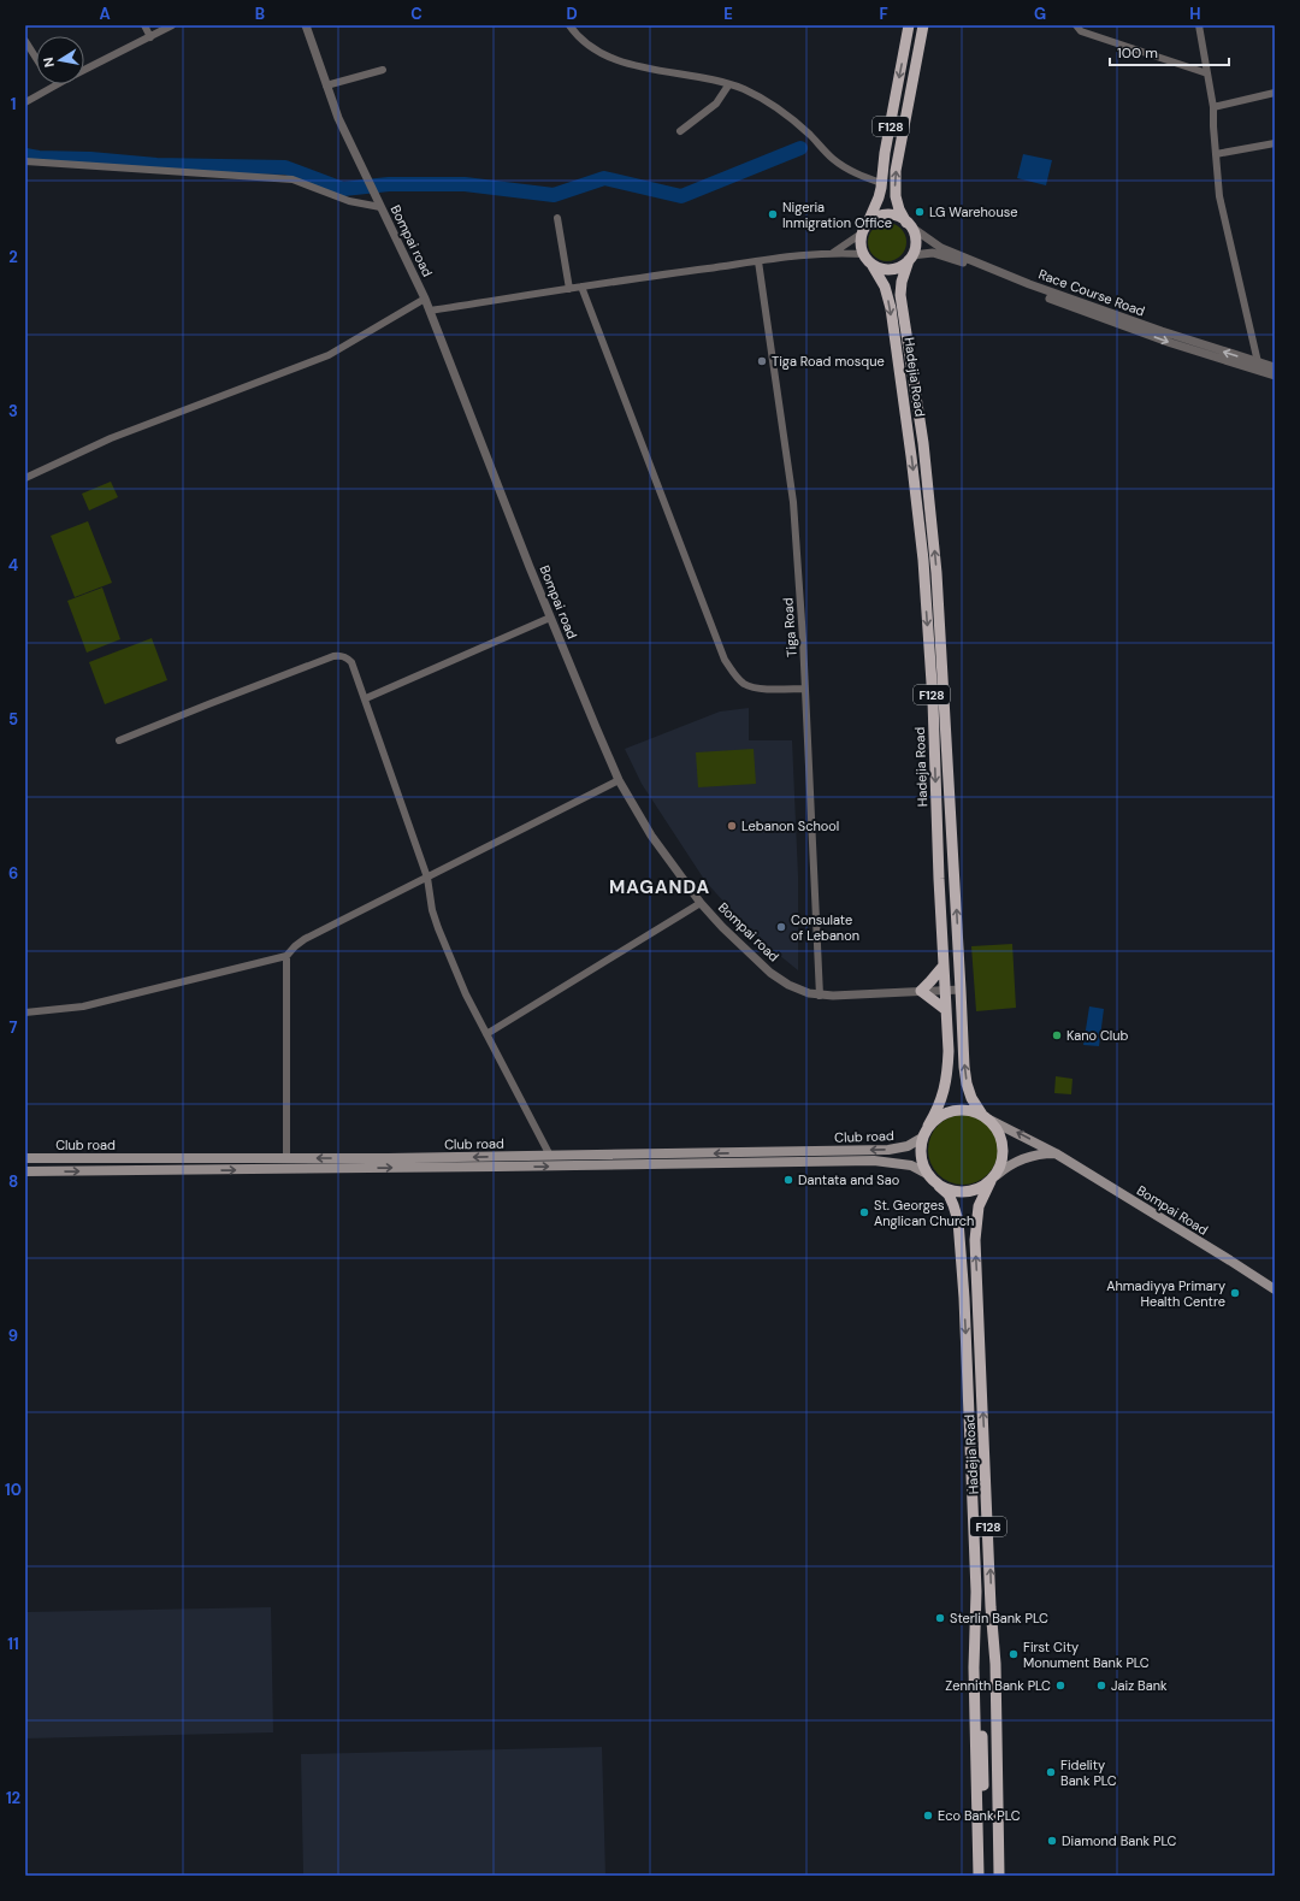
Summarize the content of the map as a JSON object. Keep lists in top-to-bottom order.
{
  "streets": {
    "main road": [
      "F128",
      "Hadejia Road",
      "Club road",
      "Bompai Road"
    ],
    "street": ["Bompai road", "Race Course Road", "Tiga Road"]
  },
  "crossings": [
    ["F128", "Race Course Road"],
    ["F128", "Hadejia Road"],
    ["F128", "Club road"],
    ["F128", "Bompai Road"],
    ["Bompai road", "Hadejia Road"],
    ["Bompai road", "Tiga Road"],
    ["Race Course Road", "Hadejia Road"],
    ["Hadejia Road", "Club road"],
    ["Hadejia Road", "Bompai Road"],
    ["Club road", "Bompai Road"]
  ],
  "districts": ["MAGANDA"],
  "places": [
    "LG Warehouse",
    "Nigeria Inmigration Office",
    "Tiga Road mosque",
    "Lebanon School",
    "Consulate of Lebanon",
    "Kano Club",
    "Dantata and Sao",
    "St. Georges Anglican Church",
    "Ahmadiyya Primary Health Centre",
    "Sterlin Bank PLC",
    "First City Monument Bank PLC",
    "Zennith Bank PLC",
    "Jaiz Bank",
    "Fidelity Bank PLC",
    "Eco Bank PLC",
    "Diamond Bank PLC"
  ],
  "scale_bar": "100 m",
  "north": "left",
  "grid": {
    "columns": [
      "A",
      "B",
      "C",
      "D",
      "E",
      "F",
      "G",
      "H"
    ],
    "rows": [
      "1",
      "2",
      "3",
      "4",
      "5",
      "6",
      "7",
      "8",
      "9",
      "10",
      "11",
      "12"
    ]
  }
}
